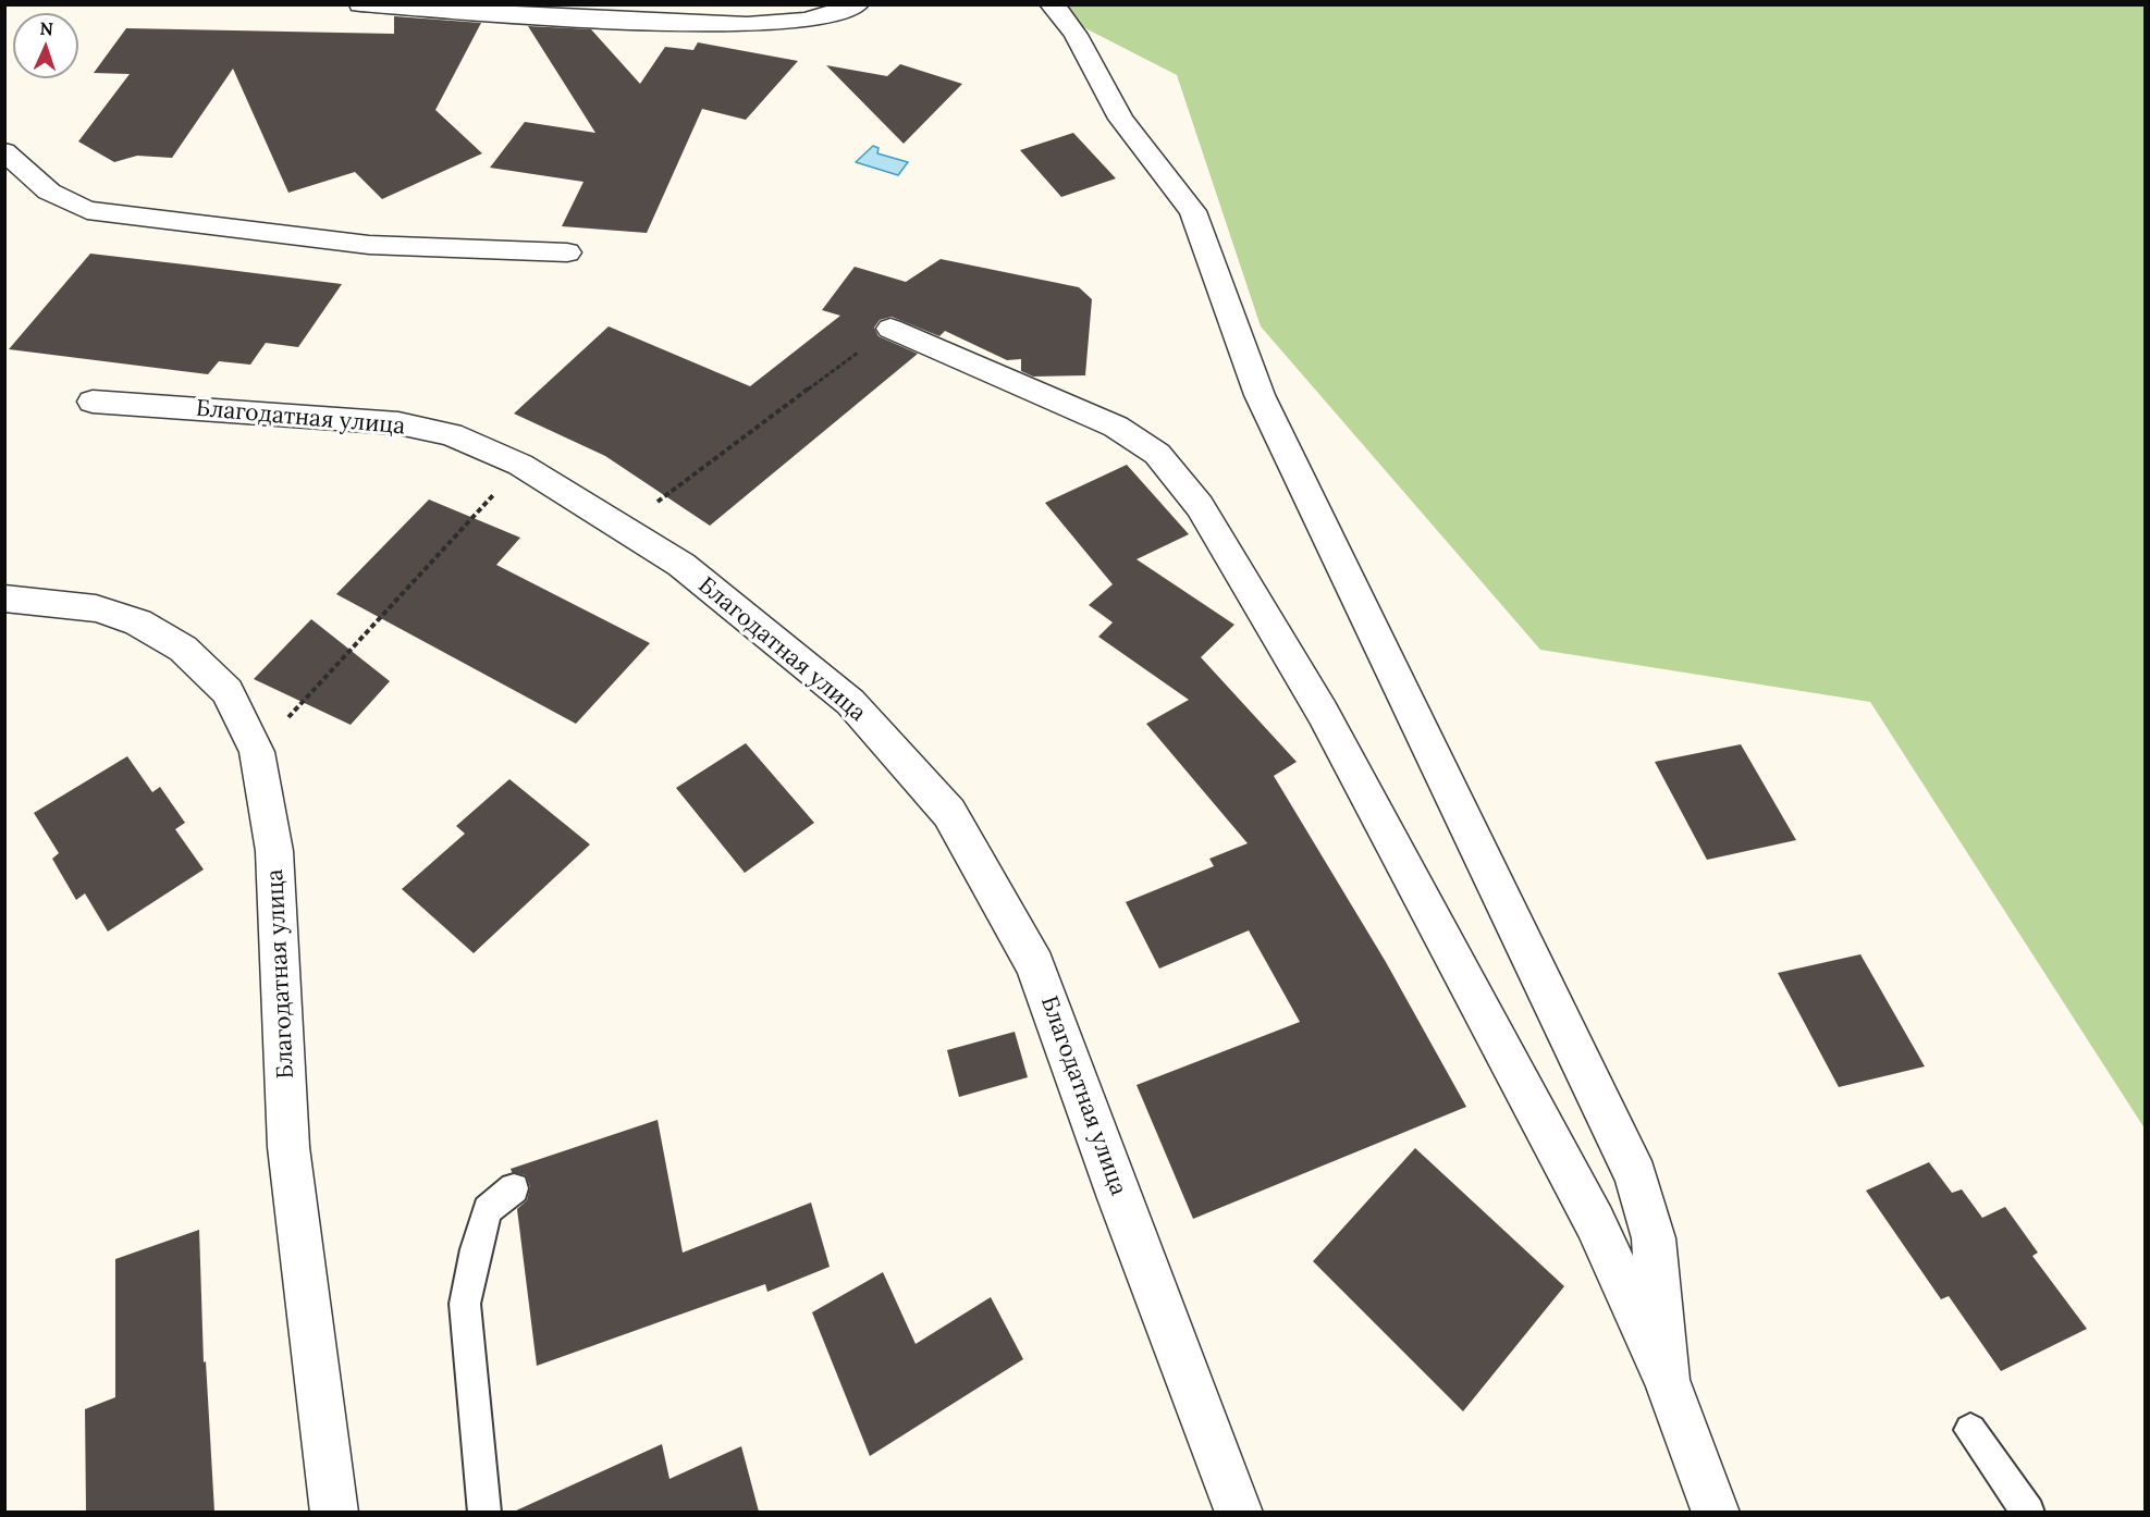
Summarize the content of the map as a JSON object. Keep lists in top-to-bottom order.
{
  "streets": {
    "street": ["Благодатная улица"]
  },
  "north": "top"
}
